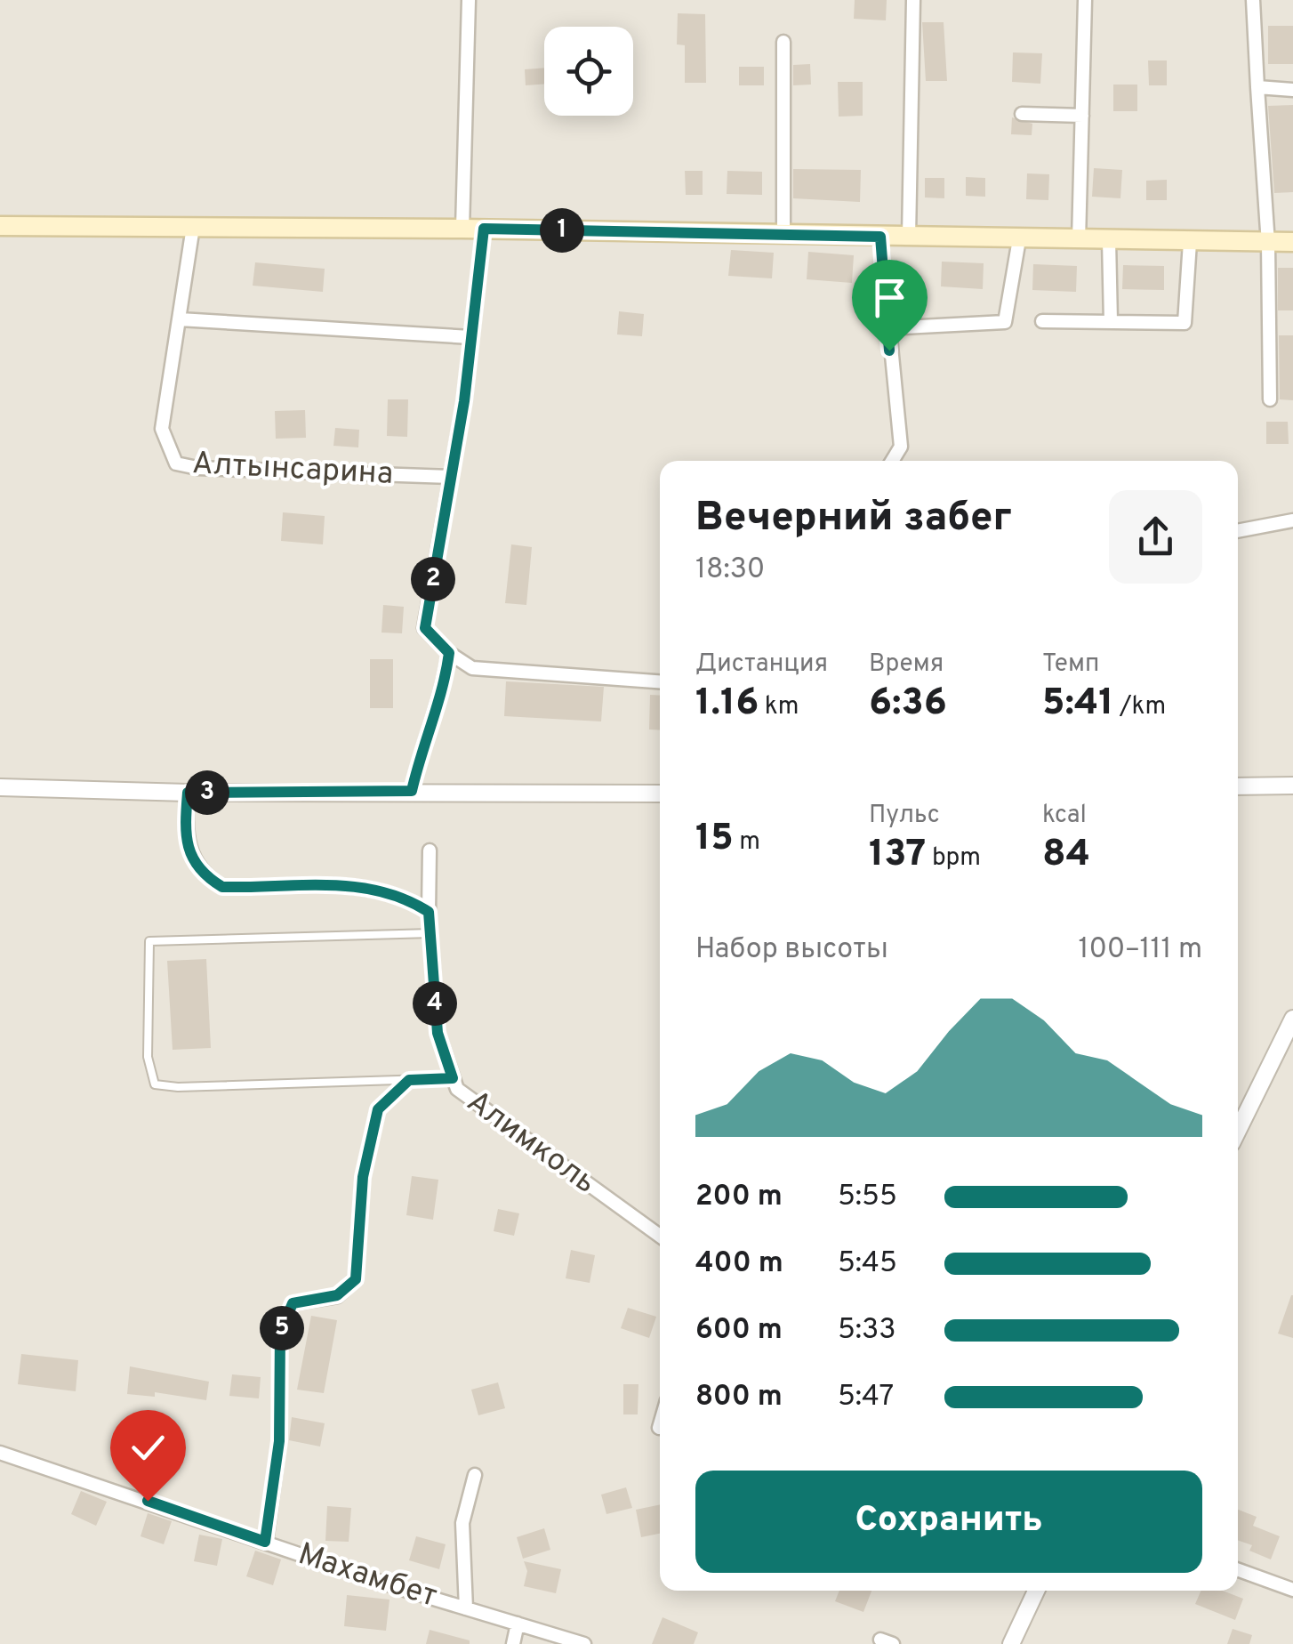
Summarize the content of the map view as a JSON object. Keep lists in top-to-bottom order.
{
  "streets": {
    "street": ["Алтынсарина", "Алимколь", "Махамбет"]
  },
  "page": {
    "pins": [
      "1",
      "2",
      "3",
      "4",
      "5"
    ],
    "heading": ["Вечерний забег", "18:30"],
    "stats": [
      ["Дистанция", "1.16 km"],
      ["Время", "6:36"],
      ["Темп", "5:41 /km"],
      ["15 m"],
      ["Пульс", "137 bpm"],
      ["kcal", "84"]
    ],
    "chart": ["Набор высоты", "100–111 m"],
    "list": [
      {
        "name": "200 m",
        "note": "5:55"
      },
      {
        "name": "400 m",
        "note": "5:45"
      },
      {
        "name": "600 m",
        "note": "5:33"
      },
      {
        "name": "800 m",
        "note": "5:47"
      }
    ],
    "buttons": "Сохранить"
  }
}
